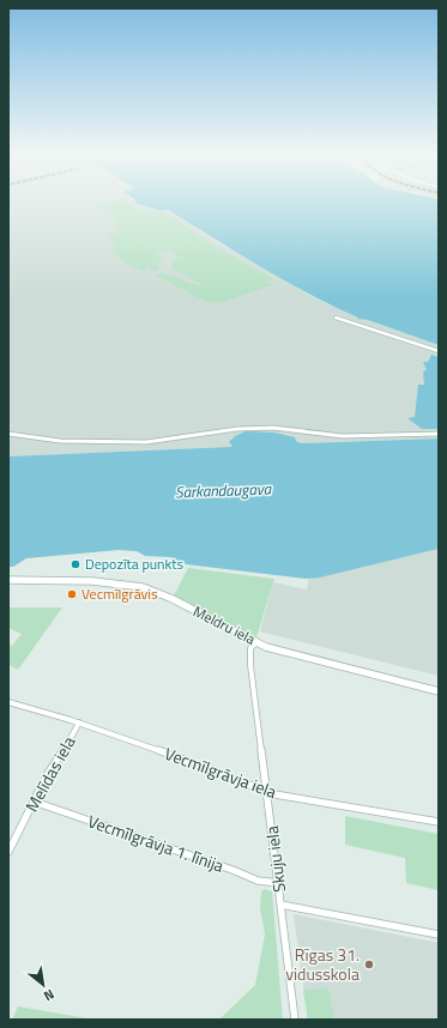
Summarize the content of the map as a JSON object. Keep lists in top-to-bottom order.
{
  "streets": {
    "street": [
      "Meldru iela",
      "Vecmīlgrāvja iela",
      "Melīdas iela",
      "Vecmīlgrāvja 1. līnija",
      "Skuju iela"
    ]
  },
  "crossings": [
    ["Meldru iela", "Skuju iela"],
    ["Vecmīlgrāvja iela", "Melīdas iela"],
    ["Vecmīlgrāvja iela", "Skuju iela"],
    ["Melīdas iela", "Vecmīlgrāvja 1. līnija"],
    ["Vecmīlgrāvja 1. līnija", "Skuju iela"]
  ],
  "water": ["Sarkandaugava"],
  "places": ["Depozīta punkts", "Vecmīlgrāvis", "Rīgas 31. vidusskola"],
  "north": "bottom right"
}
